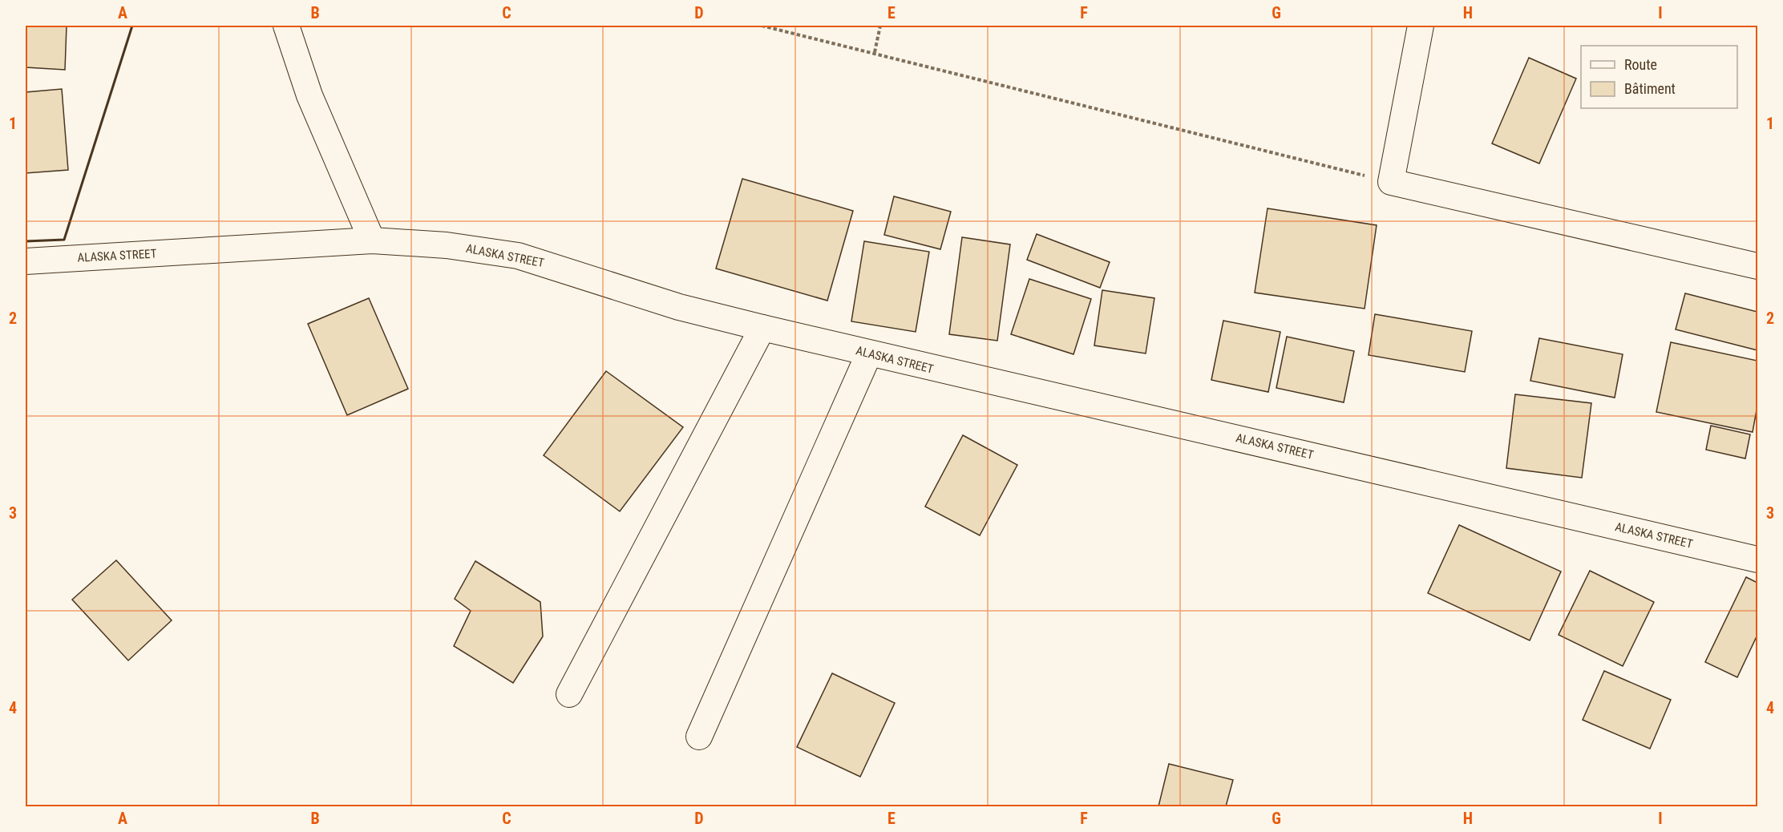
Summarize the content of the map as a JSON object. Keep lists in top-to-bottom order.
{
  "streets": {
    "street": ["ALASKA STREET"]
  },
  "legend": ["Route", "Bâtiment"],
  "grid": {
    "columns": [
      "A",
      "B",
      "C",
      "D",
      "E",
      "F",
      "G",
      "H",
      "I"
    ],
    "rows": [
      "1",
      "2",
      "3",
      "4"
    ]
  }
}
